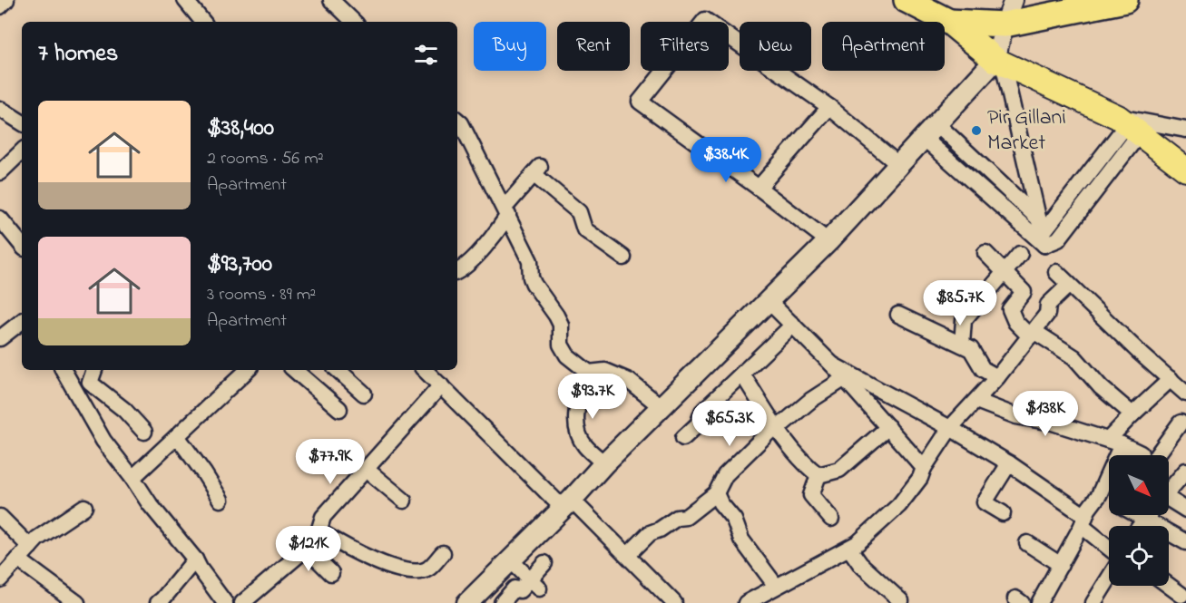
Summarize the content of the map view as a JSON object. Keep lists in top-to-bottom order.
{
  "places": ["Pir Gillani Market"],
  "north": "bottom right",
  "page": {
    "chip": [
      "Buy",
      "Rent",
      "Filters",
      "New",
      "Apartment"
    ],
    "heading": "7 homes",
    "list": [
      {
        "name": "$38,400",
        "note": "2 rooms · 56 m² · Apartment"
      },
      {
        "name": "$93,700",
        "note": "3 rooms · 89 m² · Apartment"
      }
    ],
    "price": [
      "$38.4K",
      "$85.7K",
      "$93.7K",
      "$138K",
      "$65.3K",
      "$77.9K",
      "$121K"
    ]
  }
}
